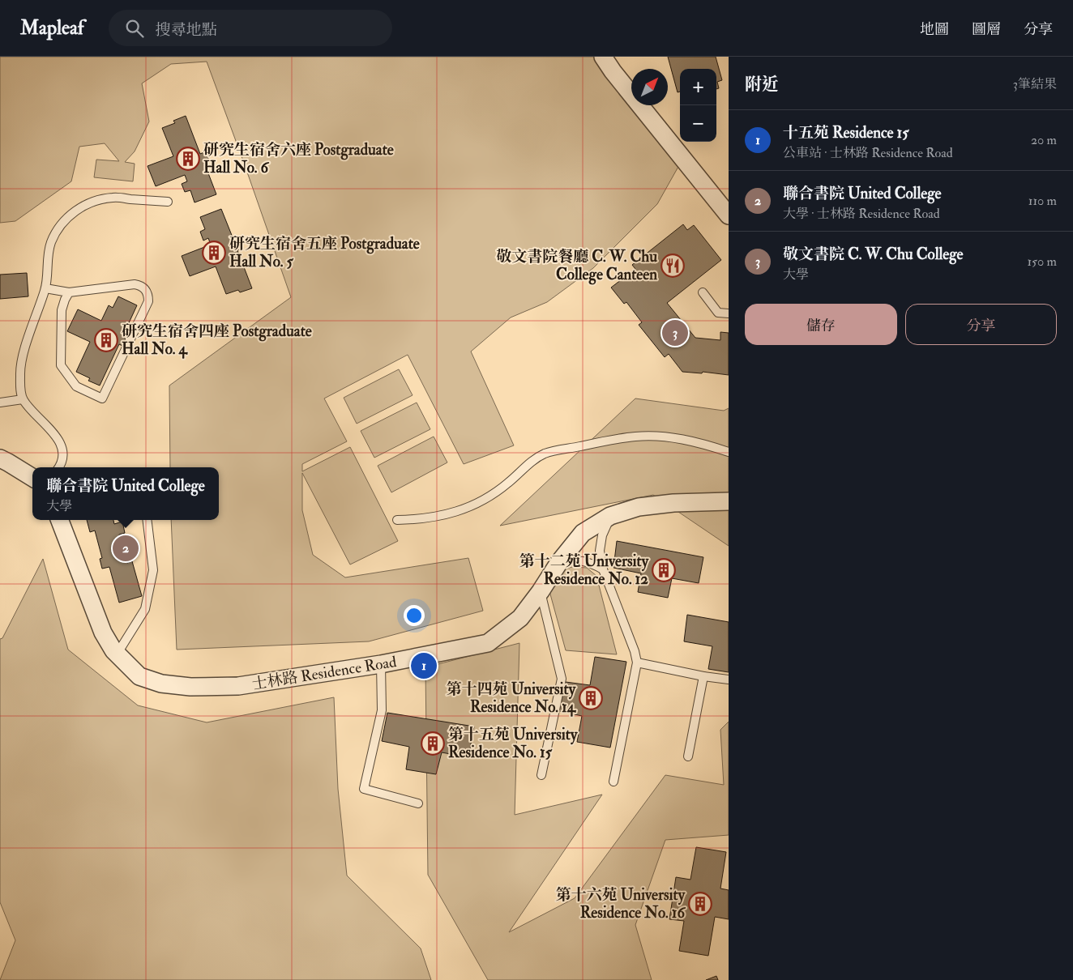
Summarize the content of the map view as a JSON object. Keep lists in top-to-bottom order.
{
  "streets": {
    "street": ["士林路 Residence Road"]
  },
  "places": {
    "building": [
      "研究生宿舍六座 Postgraduate Hall No. 6",
      "研究生宿舍五座 Postgraduate Hall No. 5",
      "研究生宿舍四座 Postgraduate Hall No. 4",
      "第十二苑 University Residence No. 12",
      "第十四苑 University Residence No. 14",
      "第十五苑 University Residence No. 15",
      "第十六苑 University Residence No. 16"
    ],
    "restaurant": ["敬文書院餐廳 C. W. Chu College Canteen"]
  },
  "north": "top right",
  "page": {
    "header": "Mapleaf",
    "search": "搜尋地點",
    "nav": ["地圖", "圖層", "分享"],
    "heading": ["附近", "3筆結果"],
    "map_buttons": ["+", "−"],
    "list": [
      {
        "mark": "1",
        "name": "十五苑 Residence 15",
        "note": "公車站 · 士林路 Residence Road",
        "value": "20 m"
      },
      {
        "mark": "2",
        "name": "聯合書院 United College",
        "note": "大學 · 士林路 Residence Road",
        "value": "110 m"
      },
      {
        "mark": "3",
        "name": "敬文書院 C. W. Chu College",
        "note": "大學",
        "value": "150 m"
      }
    ],
    "buttons": ["儲存", "分享"],
    "pins": ["3", "2", "1"],
    "popup": ["聯合書院 United College", "大學"]
  }
}
